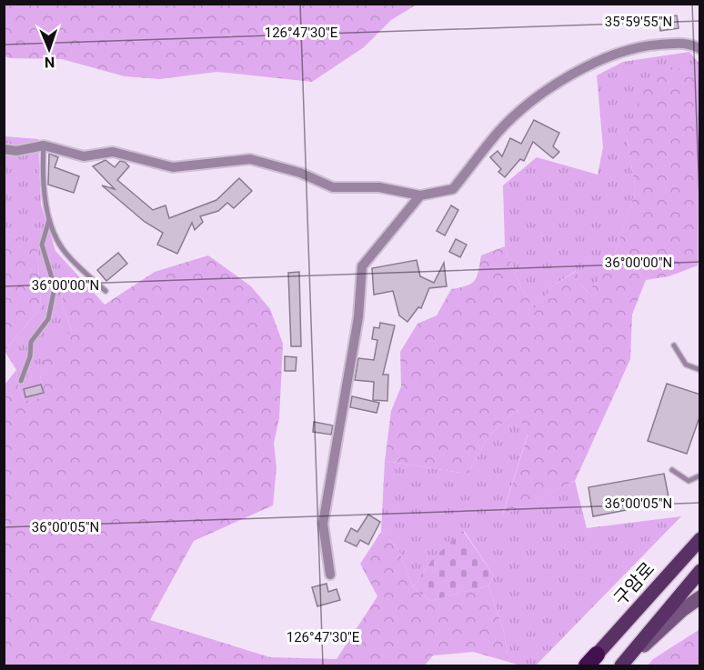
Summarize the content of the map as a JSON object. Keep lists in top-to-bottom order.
{
  "streets": {
    "main road": ["구암로"]
  },
  "north": "bottom",
  "coordinates": [
    "35°59'55\"N",
    "126°47'30\"E",
    "36°00'00\"N",
    "36°00'05\"N"
  ]
}
